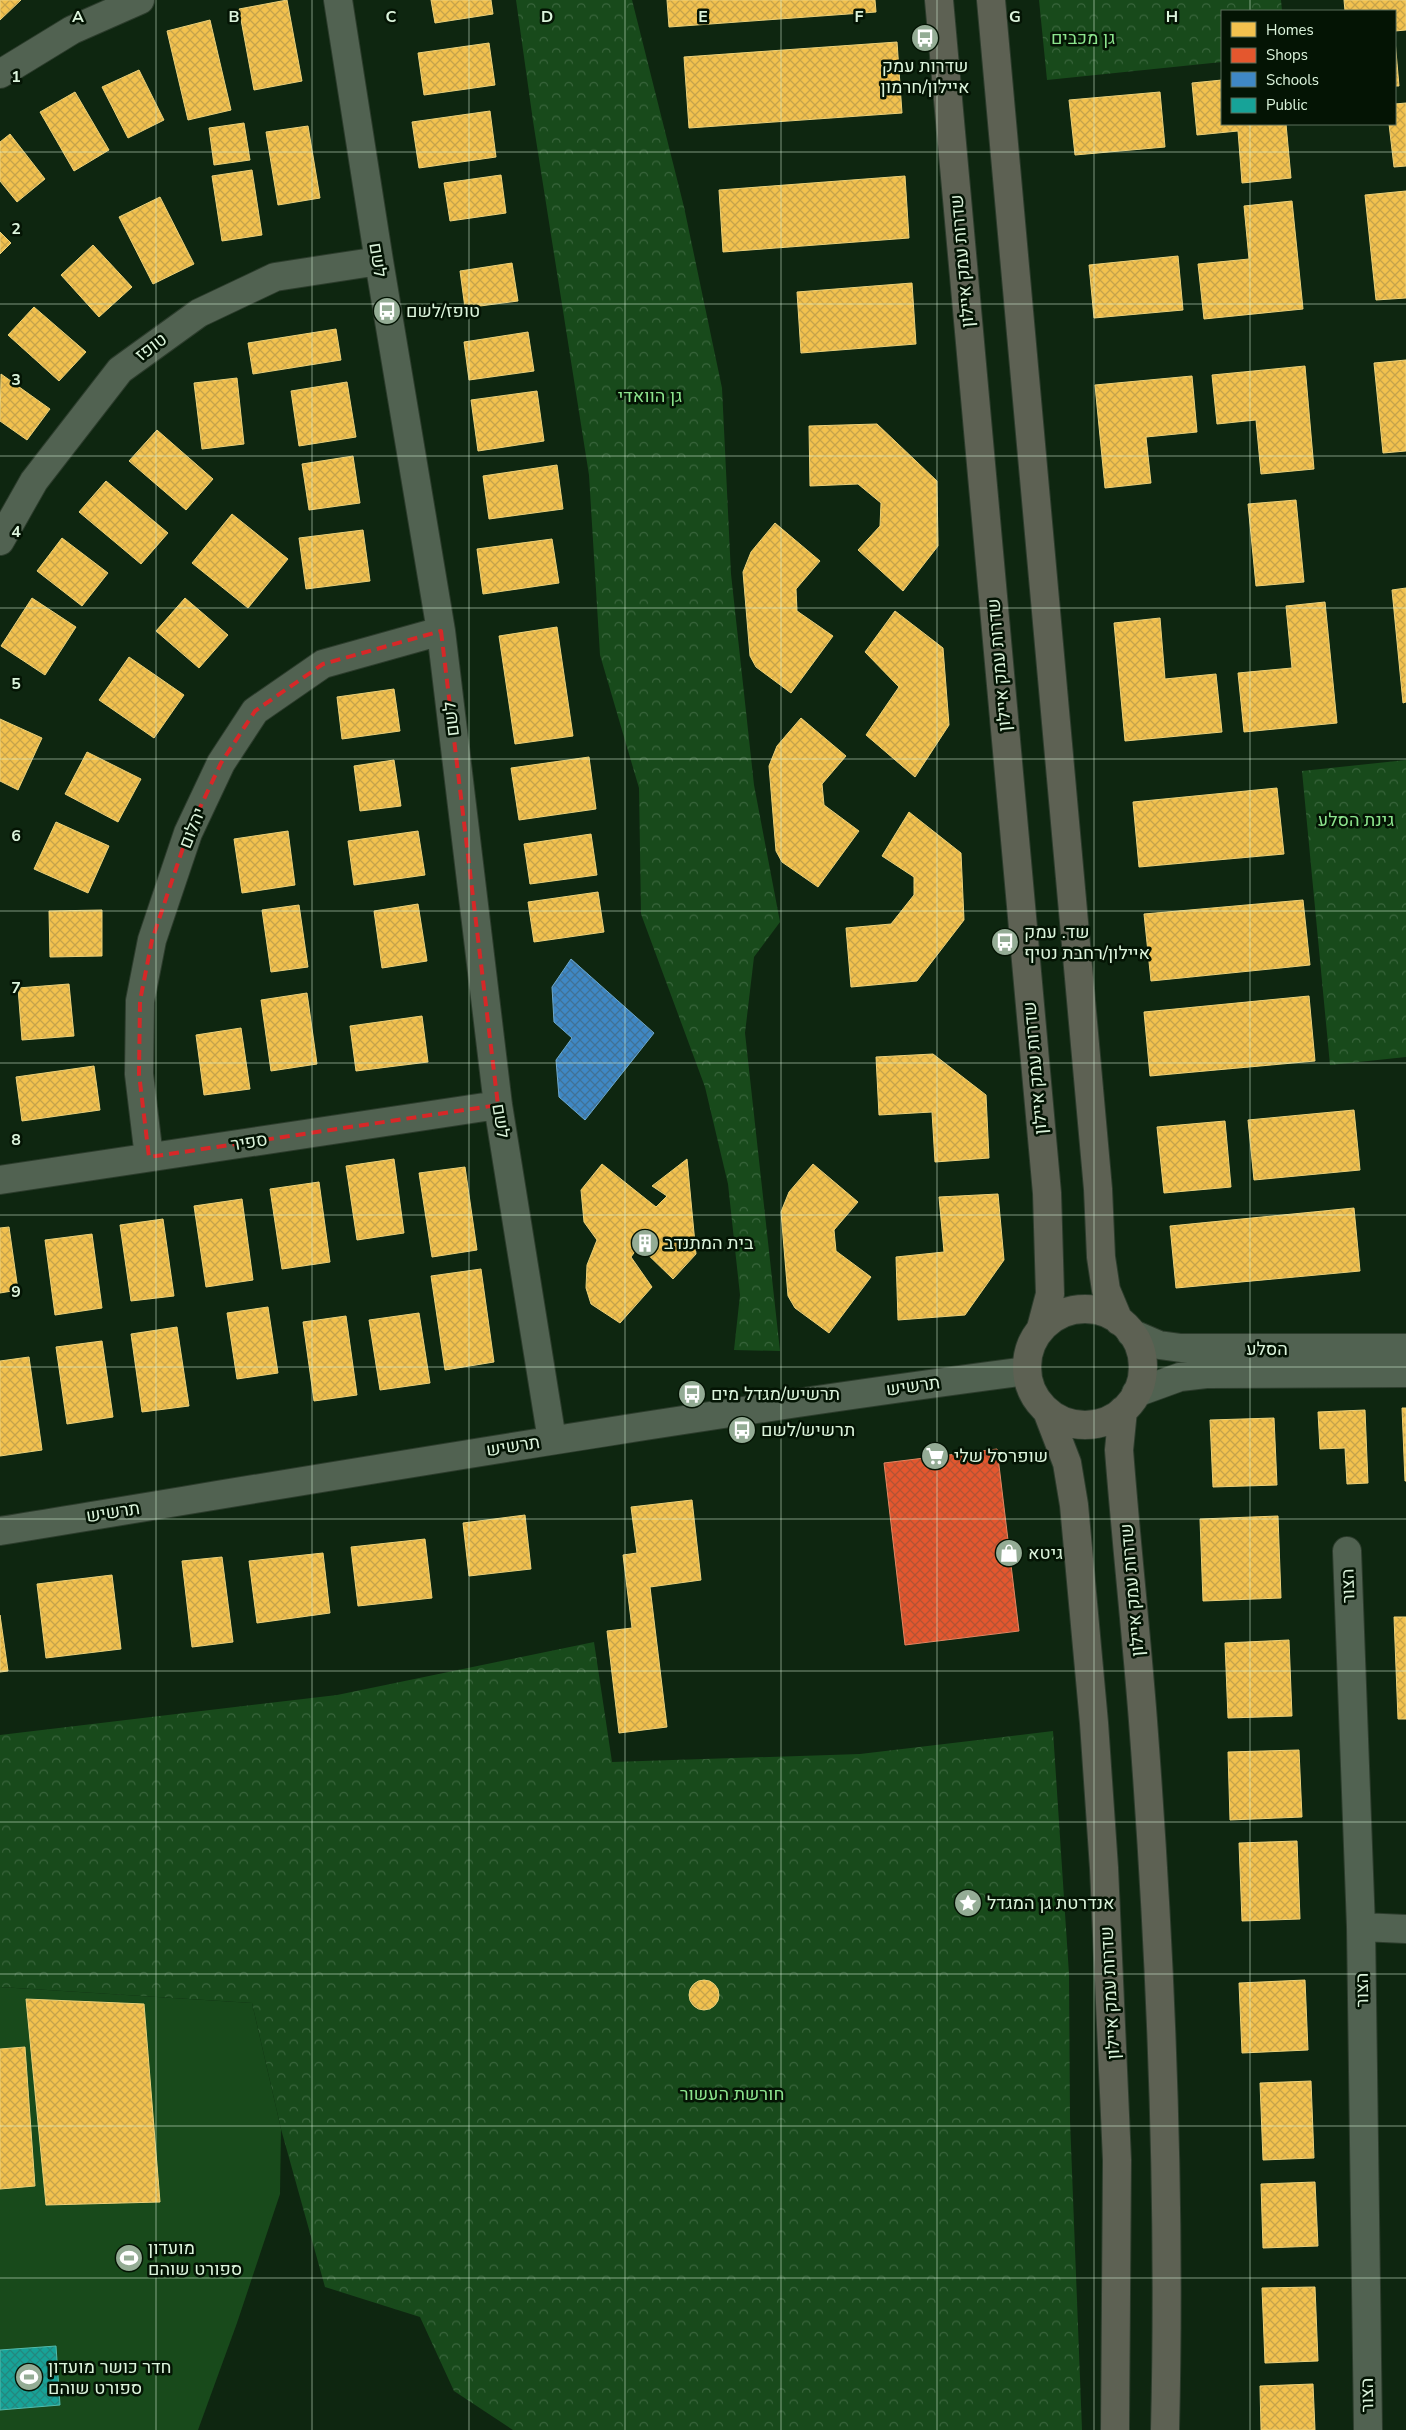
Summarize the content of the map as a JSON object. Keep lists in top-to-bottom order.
{
  "streets": {
    "main road": ["שדרות עמק איילון"],
    "street": [
      "לשם",
      "טופז",
      "יהלום",
      "ספיר",
      "הסלע",
      "תרשיש",
      "הצור"
    ]
  },
  "crossings": [
    ["לשם", "טופז"],
    ["לשם", "יהלום"],
    ["לשם", "ספיר"],
    ["לשם", "תרשיש"],
    ["שדרות עמק איילון", "הסלע"],
    ["שדרות עמק איילון", "תרשיש"],
    ["יהלום", "ספיר"],
    ["הסלע", "תרשיש"]
  ],
  "parks": [
    "גן מכבים",
    "גן הוואדי",
    "גינת הסלע",
    "חורשת העשור"
  ],
  "places": {
    "bus stop": [
      "שדרות עמק איילון/חרמון",
      "טופז/לשם",
      "שד. עמק איילון/רחבת נטיף",
      "תרשיש/מגדל מים",
      "תרשיש/לשם"
    ],
    "building": ["בית המתנדב"],
    "supermarket": ["שופרסל שלי"],
    "shop": ["גיטא"],
    "place": ["אנדרטת גן המגדל"],
    "sports": ["מועדון ספורט שוהם", "חדר כושר מועדון ספורט שוהם"]
  },
  "legend": [
    "Homes",
    "Shops",
    "Schools",
    "Public"
  ],
  "grid": {
    "columns": [
      "A",
      "B",
      "C",
      "D",
      "E",
      "F",
      "G",
      "H"
    ],
    "rows": [
      "1",
      "2",
      "3",
      "4",
      "5",
      "6",
      "7",
      "8",
      "9"
    ]
  }
}
